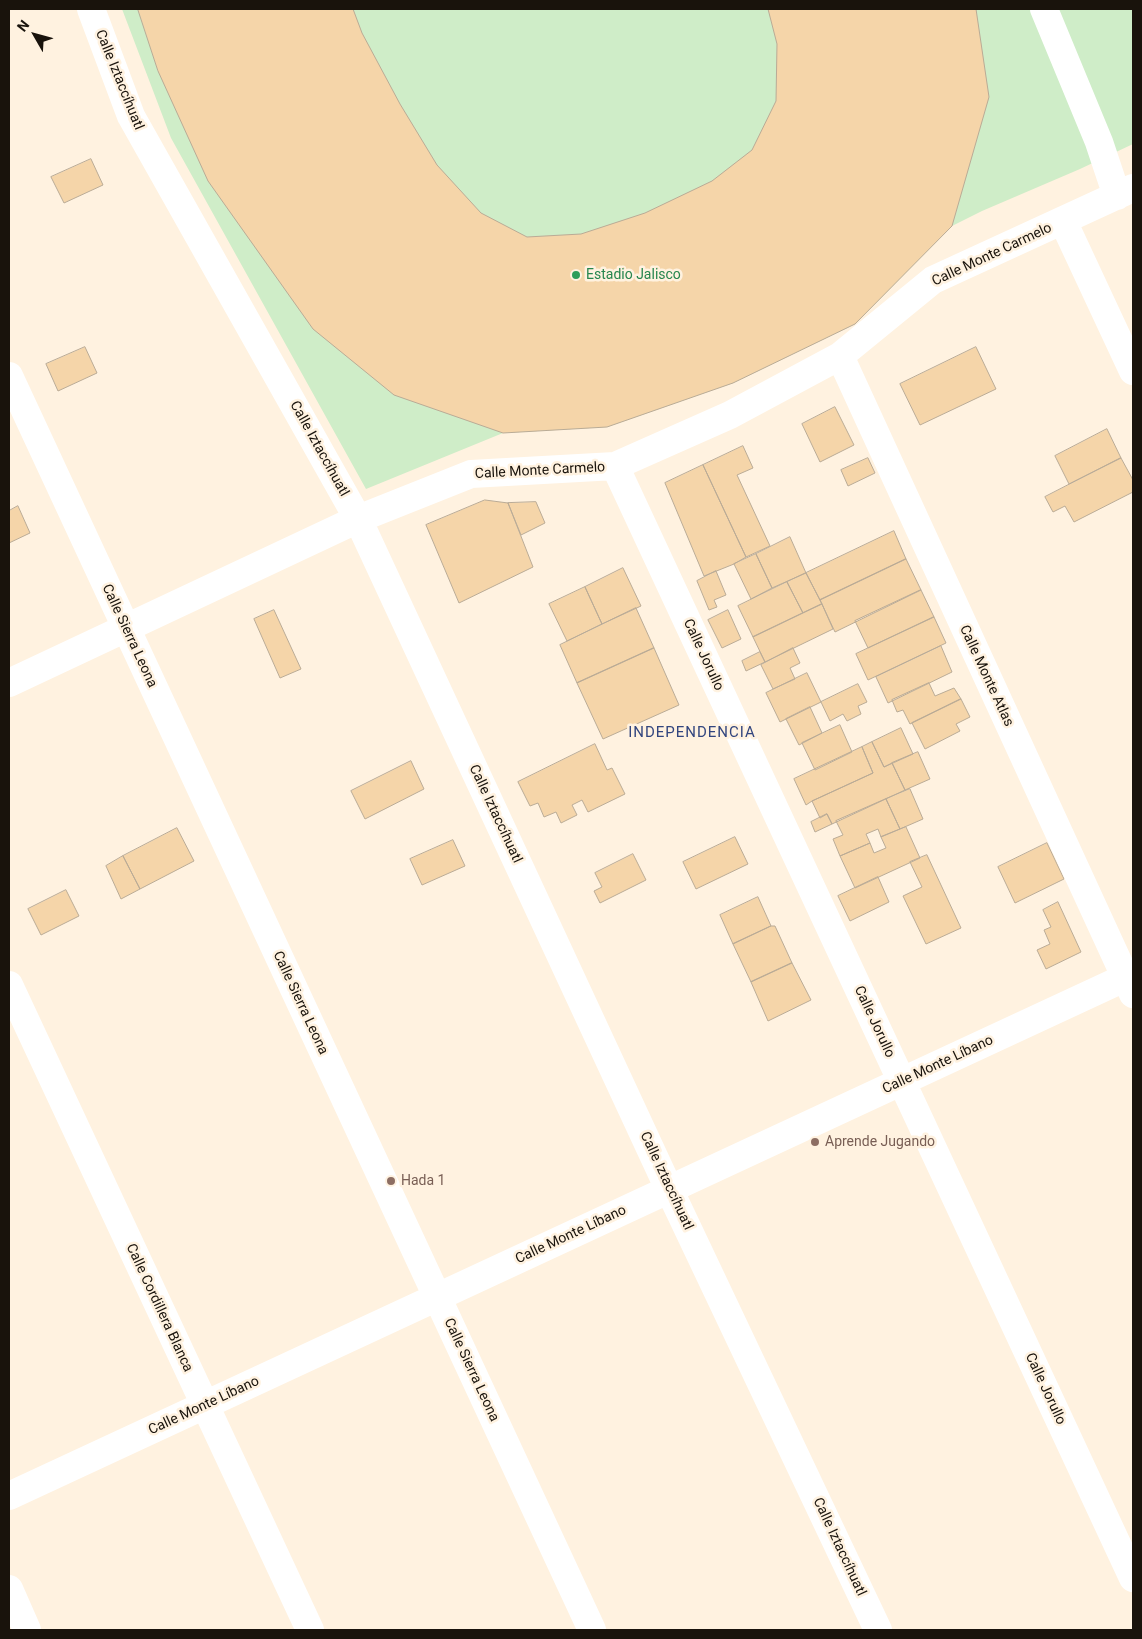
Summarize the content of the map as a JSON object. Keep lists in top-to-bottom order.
{
  "streets": {
    "street": [
      "Calle Iztaccíhuatl",
      "Calle Monte Carmelo",
      "Calle Sierra Leona",
      "Calle Jorullo",
      "Calle Monte Atlas",
      "Calle Monte Líbano",
      "Calle Cordillera Blanca"
    ]
  },
  "crossings": [
    ["Calle Iztaccíhuatl", "Calle Monte Carmelo"],
    ["Calle Iztaccíhuatl", "Calle Monte Líbano"],
    ["Calle Monte Carmelo", "Calle Sierra Leona"],
    ["Calle Monte Carmelo", "Calle Jorullo"],
    ["Calle Monte Carmelo", "Calle Monte Atlas"],
    ["Calle Sierra Leona", "Calle Monte Líbano"],
    ["Calle Jorullo", "Calle Monte Líbano"],
    ["Calle Monte Atlas", "Calle Monte Líbano"],
    ["Calle Monte Líbano", "Calle Cordillera Blanca"]
  ],
  "districts": ["INDEPENDENCIA"],
  "places": ["Estadio Jalisco", "Aprende Jugando", "Hada 1"],
  "north": "top left"
}
